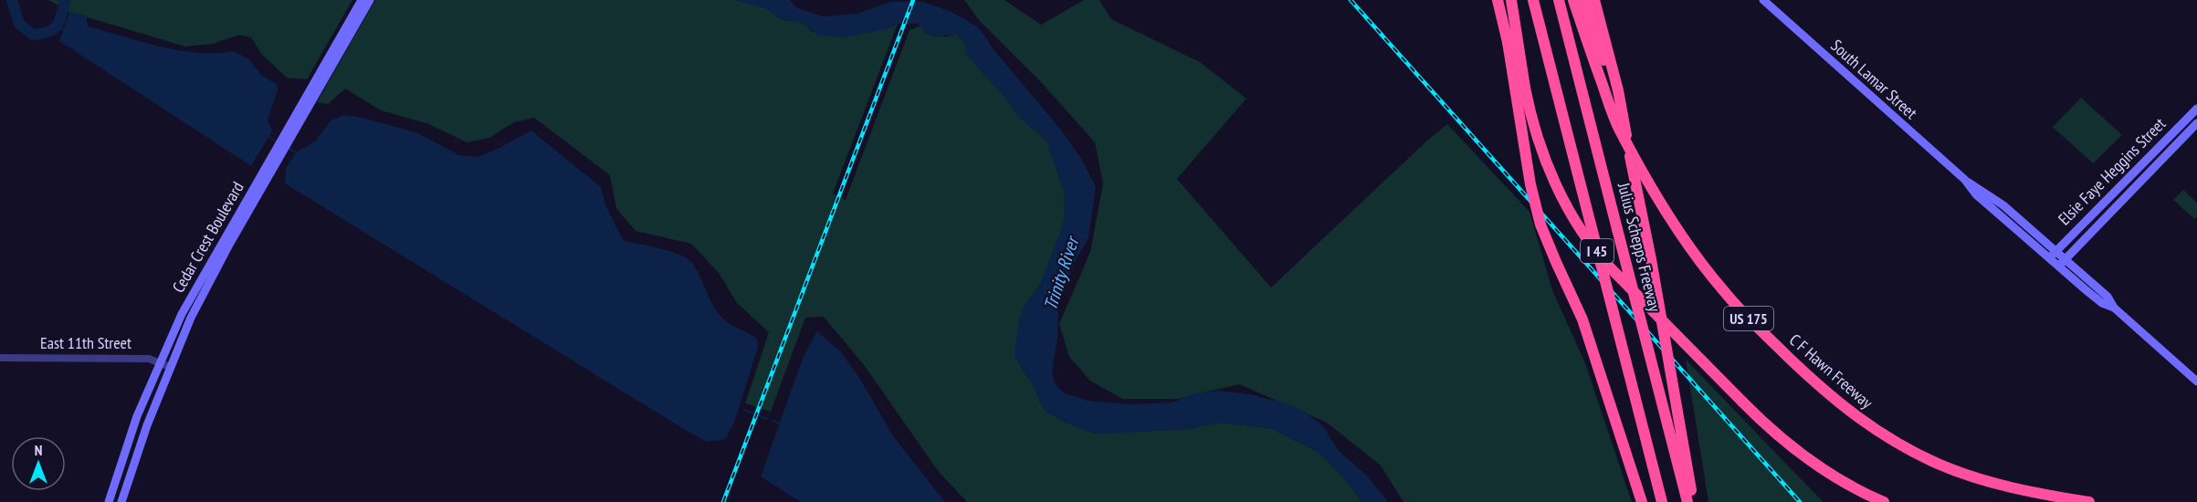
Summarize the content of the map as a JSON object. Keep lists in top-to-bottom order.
{
  "streets": {
    "highway": [
      "Julius Schepps Freeway",
      "I 45",
      "US 175",
      "C F Hawn Freeway"
    ],
    "main road": ["South Lamar Street", "Elsie Faye Heggins Street", "Cedar Crest Boulevard"],
    "street": ["East 11th Street"]
  },
  "crossings": [
    ["South Lamar Street", "Elsie Faye Heggins Street"],
    ["Cedar Crest Boulevard", "East 11th Street"]
  ],
  "water": ["Trinity River"],
  "north": "top"
}
